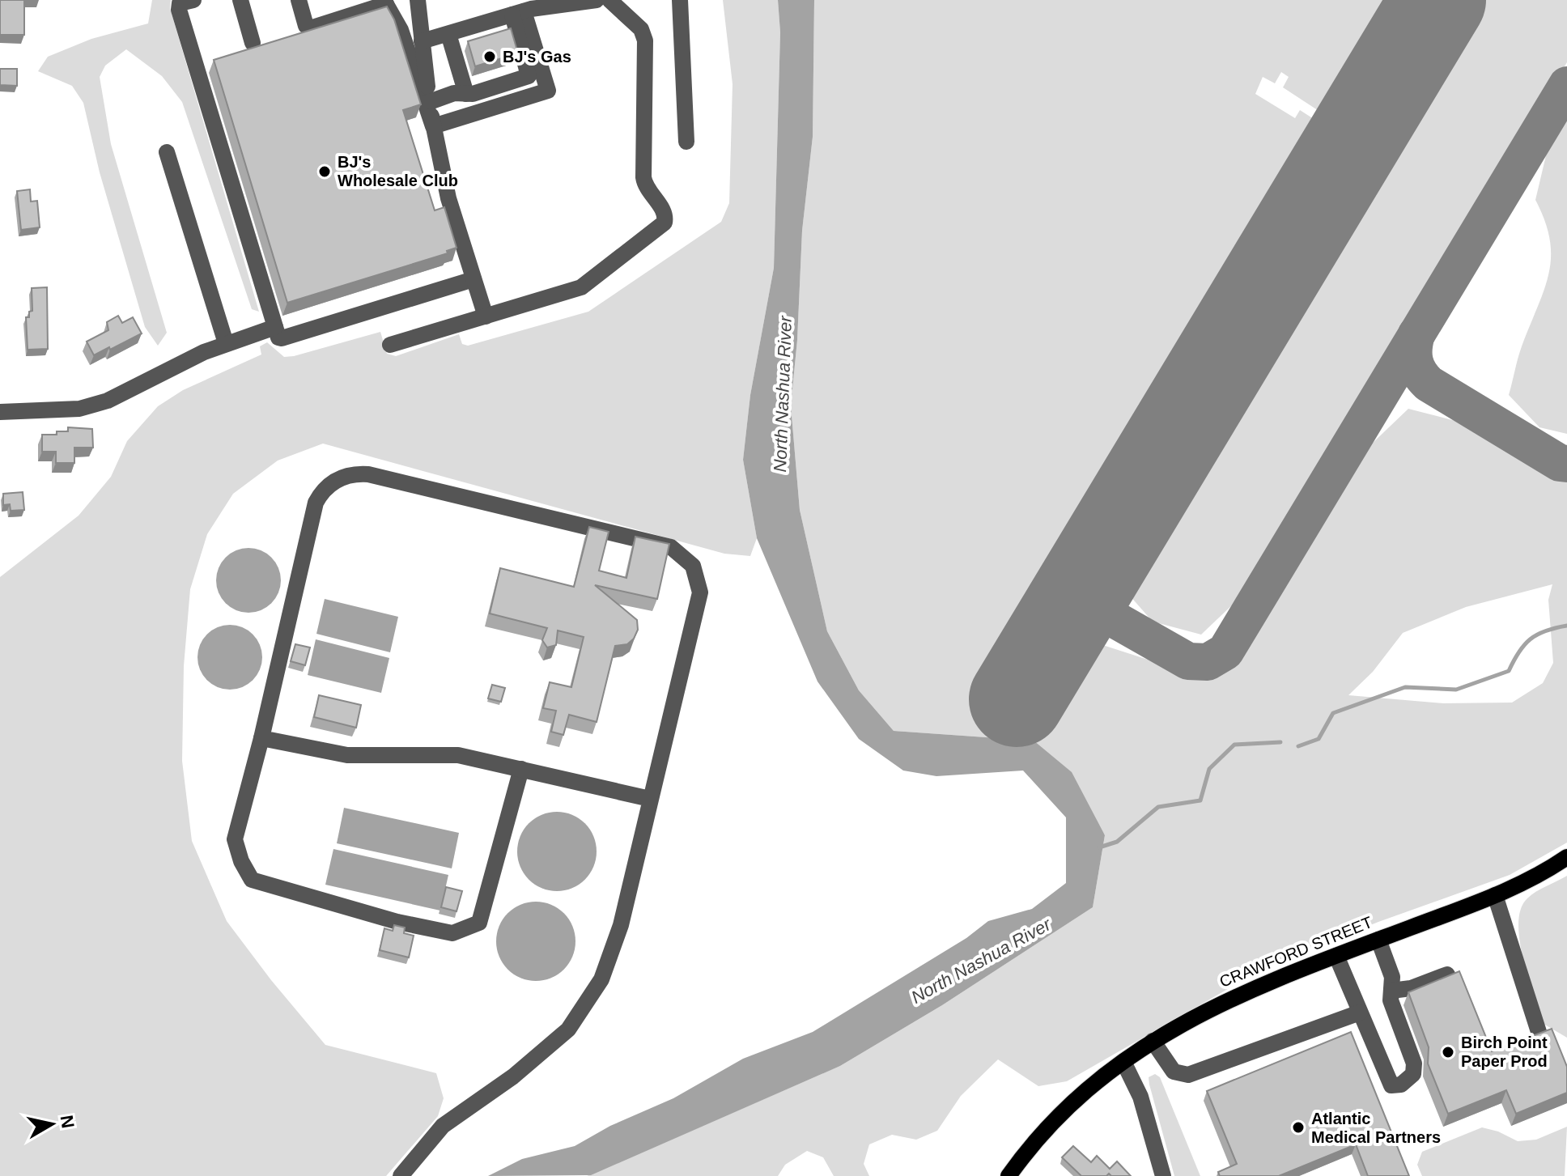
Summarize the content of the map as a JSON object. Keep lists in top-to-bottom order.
{
  "streets": {
    "main road": ["CRAWFORD STREET"]
  },
  "water": ["North Nashua River"],
  "places": [
    "BJ's Gas",
    "BJ's Wholesale Club",
    "Birch Point Paper Prod",
    "Atlantic Medical Partners"
  ],
  "north": "right"
}
